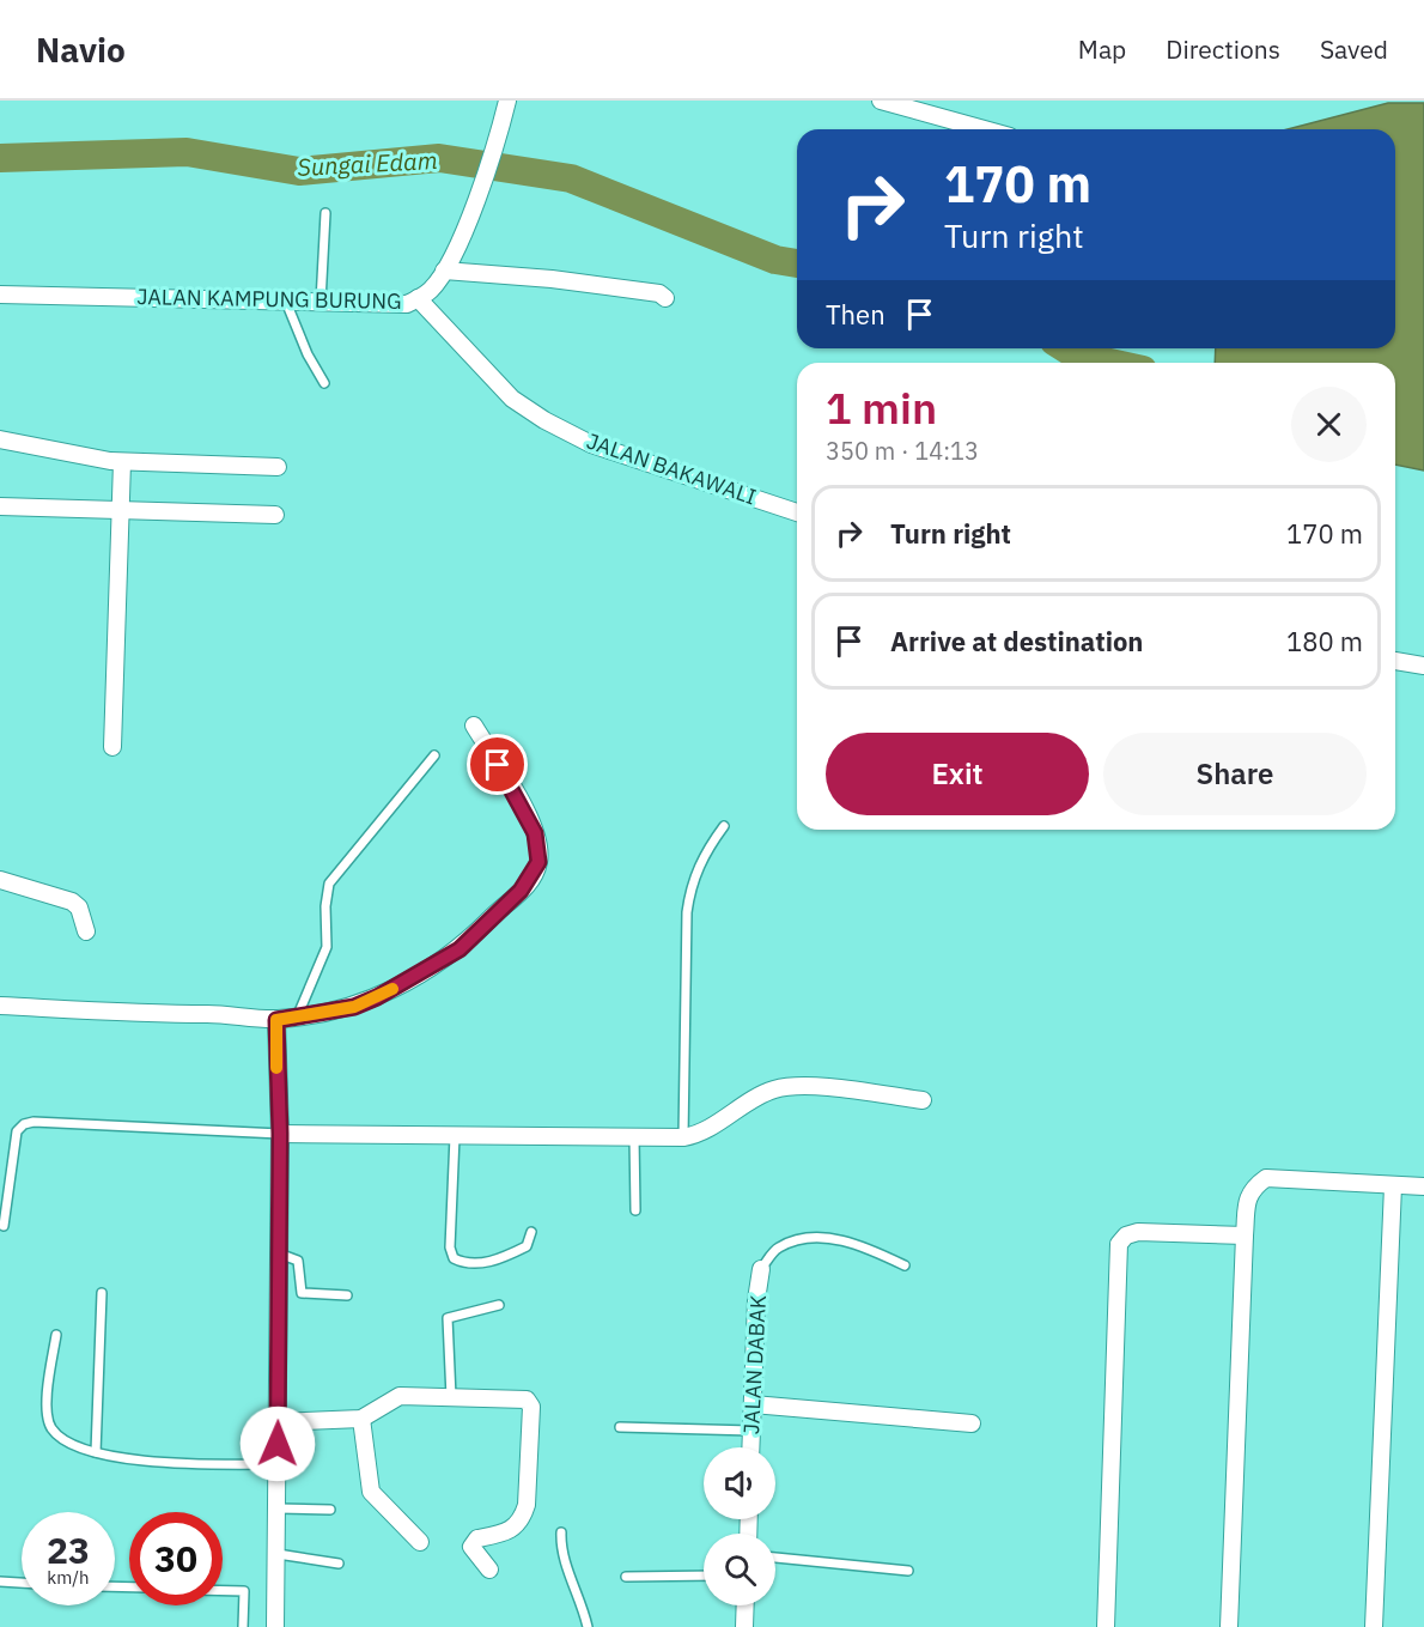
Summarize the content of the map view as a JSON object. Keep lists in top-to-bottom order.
{
  "streets": {
    "street": ["JALAN KAMPUNG BURUNG", "JALAN BAKAWALI", "JALAN DABAK"]
  },
  "crossings": [
    ["JALAN KAMPUNG BURUNG", "JALAN BAKAWALI"]
  ],
  "water": ["Sungai Edam"],
  "page": {
    "header": "Navio",
    "nav": ["Map", "Directions", "Saved"],
    "turn": ["170 m", "Turn right"],
    "then": "Then",
    "heading": ["1 min", "350 m · 14:13"],
    "list": [
      {
        "name": "Turn right",
        "value": "170 m"
      },
      {
        "name": "Arrive at destination",
        "value": "180 m"
      }
    ],
    "buttons": ["Exit", "Share"],
    "speed": "23 km/h",
    "limit": "30"
  }
}
